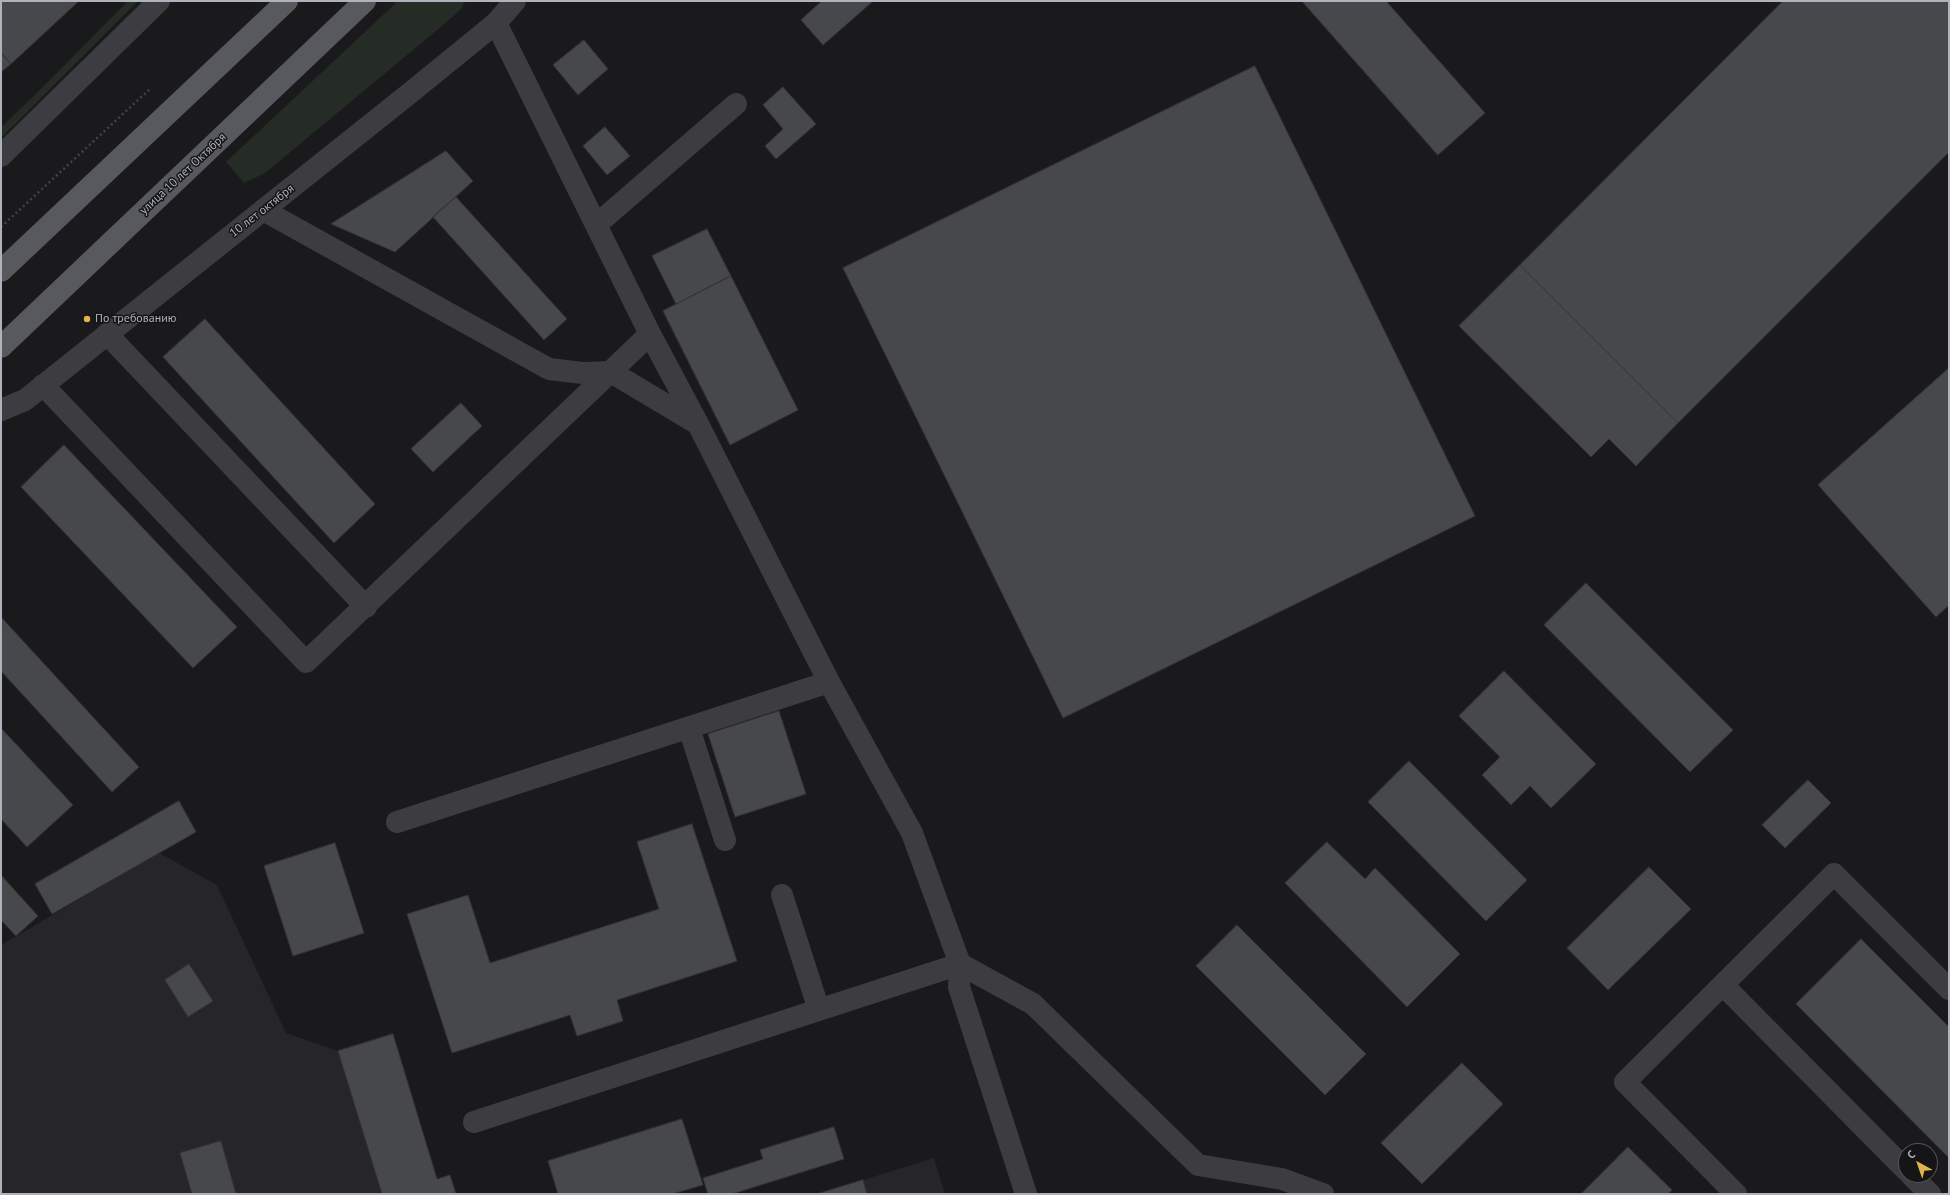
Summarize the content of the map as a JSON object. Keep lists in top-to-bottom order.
{
  "streets": {
    "main road": ["улица 10 лет Октября"],
    "street": ["10 лет октября"]
  },
  "places": ["По требованию"],
  "north": "top left"
}
